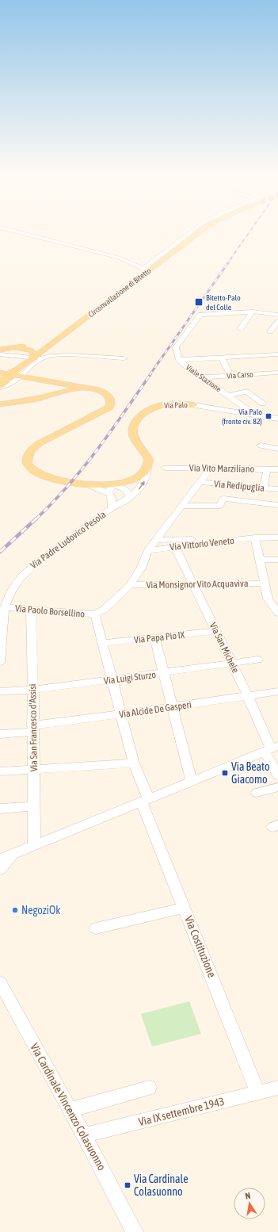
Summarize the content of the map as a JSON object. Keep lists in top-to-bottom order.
{
  "streets": {
    "main road": ["Circonvallazione di Bitetto", "Via Palo"],
    "street": [
      "Via Carso",
      "Viale Stazione",
      "Via Vito Marziliano",
      "Via Redipuglia",
      "Via Padre Ludovico Pesola",
      "Via Vittorio Veneto",
      "Via Monsignor Vito Acquaviva",
      "Via Paolo Borsellino",
      "Via Papa Pio IX",
      "Via San Michele",
      "Via Luigi Sturzo",
      "Via Alcide De Gasperi",
      "Via San Francesco d'Assisi",
      "Via Costituzione",
      "Via Cardinale Vincenzo Colasuonno",
      "Via IX settembre 1943"
    ]
  },
  "crossings": [
    ["Via Carso", "Viale Stazione"],
    ["Viale Stazione", "Via Palo"],
    ["Via Palo", "Via Padre Ludovico Pesola"],
    ["Via Padre Ludovico Pesola", "Via Paolo Borsellino"],
    ["Via Vittorio Veneto", "Via San Michele"],
    ["Via Monsignor Vito Acquaviva", "Via San Michele"],
    ["Via Paolo Borsellino", "Via San Francesco d'Assisi"],
    ["Via Paolo Borsellino", "Via Costituzione"],
    ["Via Papa Pio IX", "Via San Michele"],
    ["Via Papa Pio IX", "Via Costituzione"],
    ["Via San Michele", "Via Luigi Sturzo"],
    ["Via San Michele", "Via Alcide De Gasperi"],
    ["Via Luigi Sturzo", "Via San Francesco d'Assisi"],
    ["Via Luigi Sturzo", "Via Costituzione"],
    ["Via Alcide De Gasperi", "Via San Francesco d'Assisi"],
    ["Via Alcide De Gasperi", "Via Costituzione"],
    ["Via Costituzione", "Via IX settembre 1943"],
    ["Via Cardinale Vincenzo Colasuonno", "Via IX settembre 1943"]
  ],
  "places": {
    "transit": [
      "Bitetto-Palo del Colle",
      "Via Palo (fronte civ. 82)",
      "Via Beato Giacomo",
      "Via Cardinale Colasuonno"
    ],
    "other": ["NegoziOk"]
  },
  "north": "top"
}
